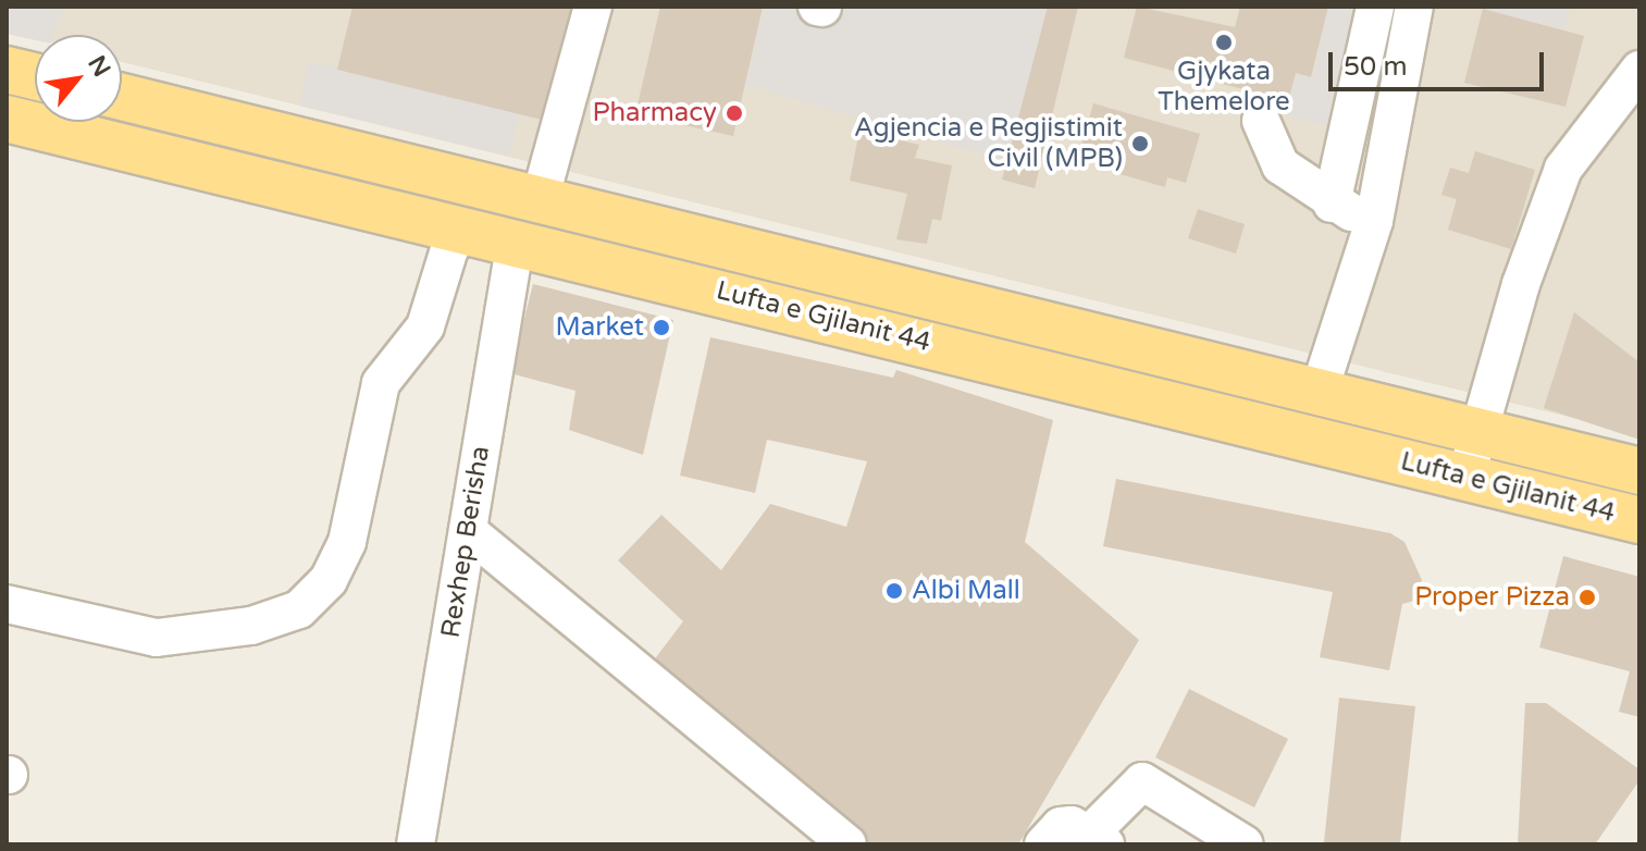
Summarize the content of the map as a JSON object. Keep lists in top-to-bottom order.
{
  "streets": {
    "main road": ["Lufta e Gjilanit 44"],
    "street": ["Rexhep Berisha"]
  },
  "crossings": [
    ["Lufta e Gjilanit 44", "Rexhep Berisha"]
  ],
  "places": [
    "Gjykata Themelore",
    "Pharmacy",
    "Agjencia e Regjistimit Civil (MPB)",
    "Market",
    "Albi Mall",
    "Proper Pizza"
  ],
  "scale_bar": "50 m",
  "north": "top right"
}
